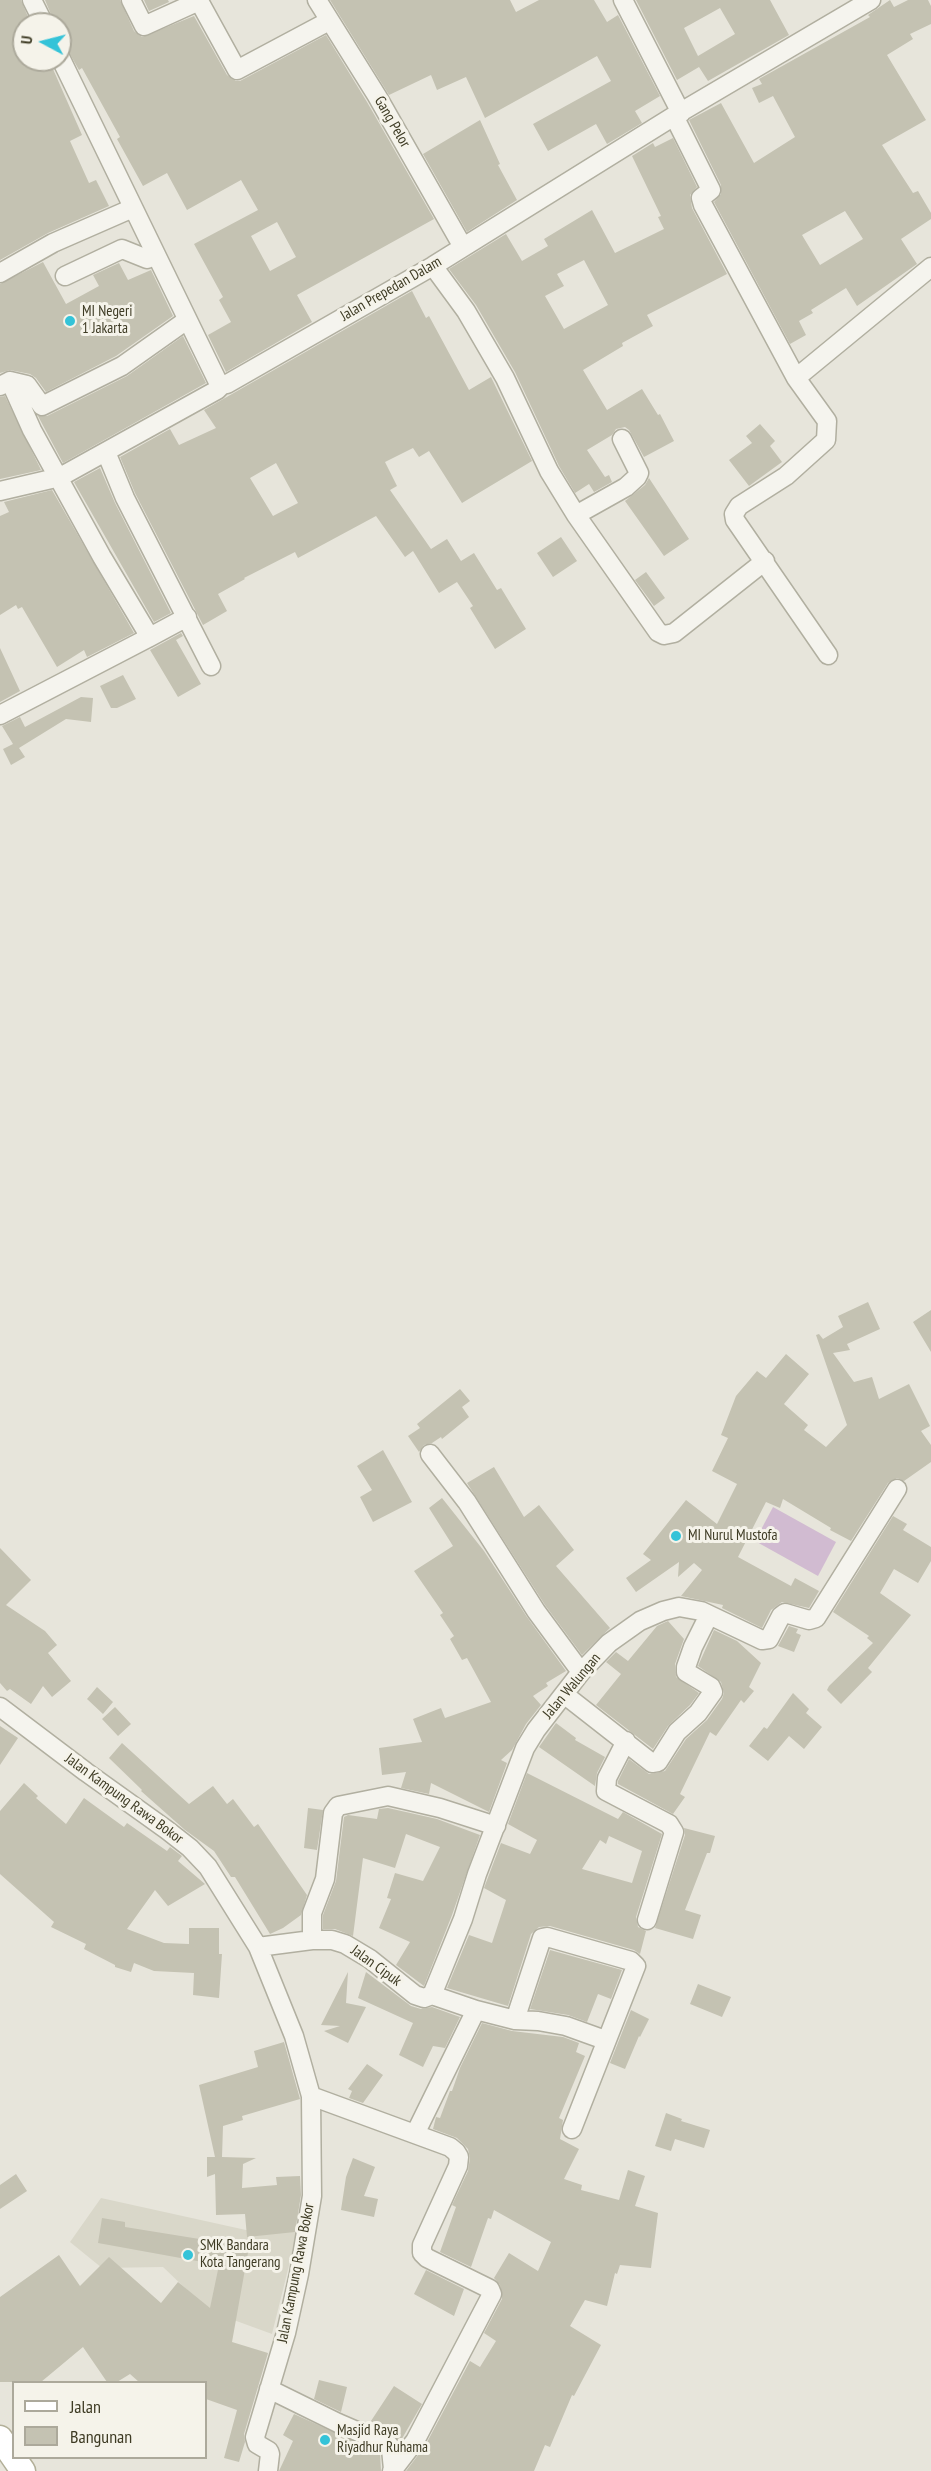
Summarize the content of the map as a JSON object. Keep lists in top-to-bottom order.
{
  "streets": {
    "street": [
      "Gang Pelor",
      "Jalan Prepedan Dalam",
      "Jalan Walungan",
      "Jalan Kampung Rawa Bokor",
      "Jalan Cipuk"
    ]
  },
  "crossings": [
    ["Gang Pelor", "Jalan Prepedan Dalam"],
    ["Jalan Walungan", "Jalan Cipuk"],
    ["Jalan Kampung Rawa Bokor", "Jalan Cipuk"]
  ],
  "places": [
    "MI Negeri 1 Jakarta",
    "MI Nurul Mustofa",
    "SMK Bandara Kota Tangerang",
    "Masjid Raya Riyadhur Ruhama"
  ],
  "legend": ["Jalan", "Bangunan"],
  "north": "left"
}
